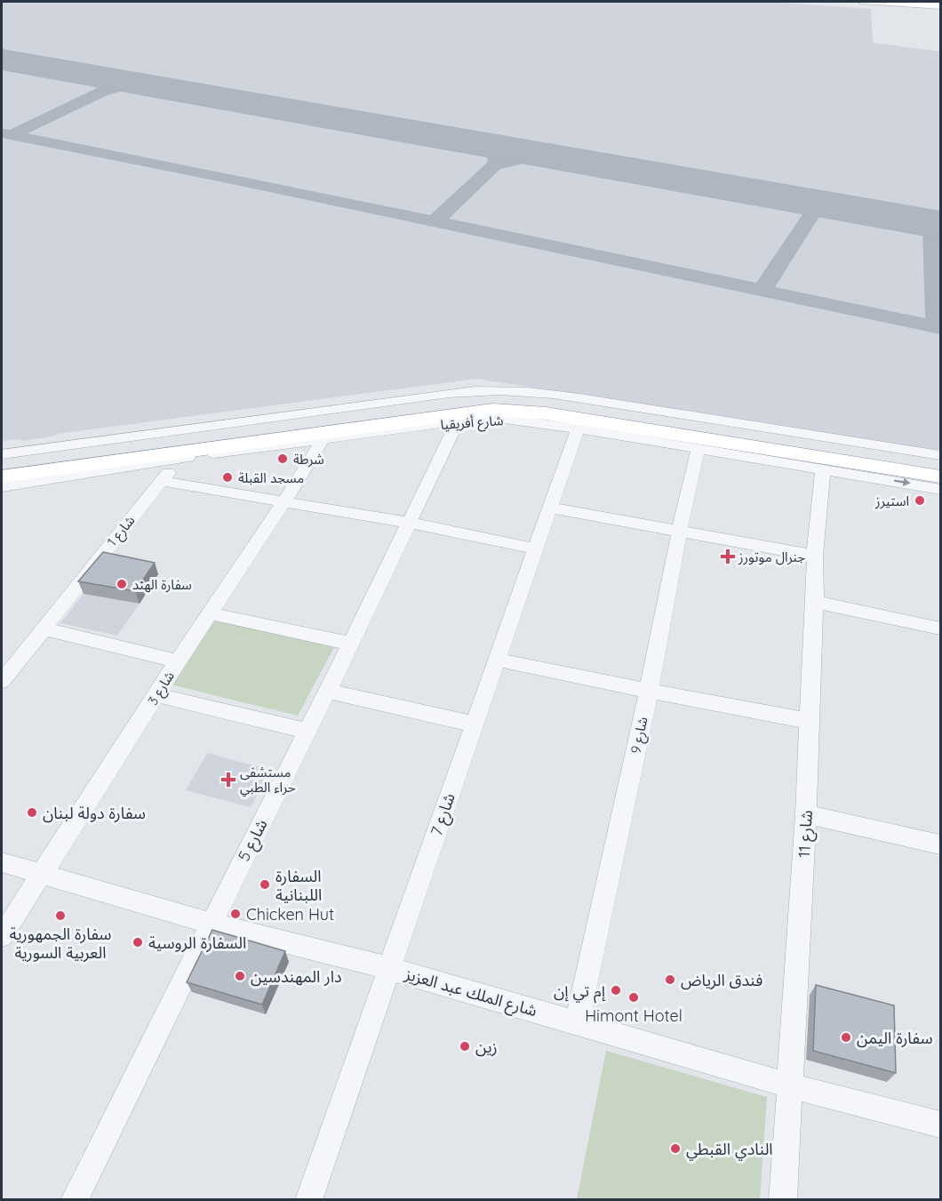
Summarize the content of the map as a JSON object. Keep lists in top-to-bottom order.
{
  "streets": {
    "highway": ["شارع أفريقيا"],
    "street": [
      "شارع 1",
      "شارع 3",
      "شارع 9",
      "شارع 7",
      "شارع 11",
      "شارع 5",
      "شارع الملك عبد العزيز"
    ]
  },
  "crossings": [
    ["شارع أفريقيا", "شارع 1"],
    ["شارع أفريقيا", "شارع 3"],
    ["شارع أفريقيا", "شارع 9"],
    ["شارع أفريقيا", "شارع 7"],
    ["شارع أفريقيا", "شارع 11"],
    ["شارع أفريقيا", "شارع 5"],
    ["شارع 3", "شارع الملك عبد العزيز"],
    ["شارع 9", "شارع الملك عبد العزيز"],
    ["شارع 7", "شارع الملك عبد العزيز"],
    ["شارع 11", "شارع الملك عبد العزيز"],
    ["شارع 5", "شارع الملك عبد العزيز"]
  ],
  "places": {
    "other": [
      "شرطة",
      "مسجد القبلة",
      "استيرز",
      "سفارة الهند",
      "سفارة دولة لبنان",
      "السفارة اللبنانية",
      "Chicken Hut",
      "سفارة الجمهورية العربية السورية",
      "السفارة الروسية",
      "دار المهندسين",
      "فندق الرياض",
      "إم تي إن",
      "Himont Hotel",
      "سفارة اليمن",
      "زين",
      "النادي القبطي"
    ],
    "health": ["جنرال موتورز", "مستشفى حراء الطبي"]
  }
}
